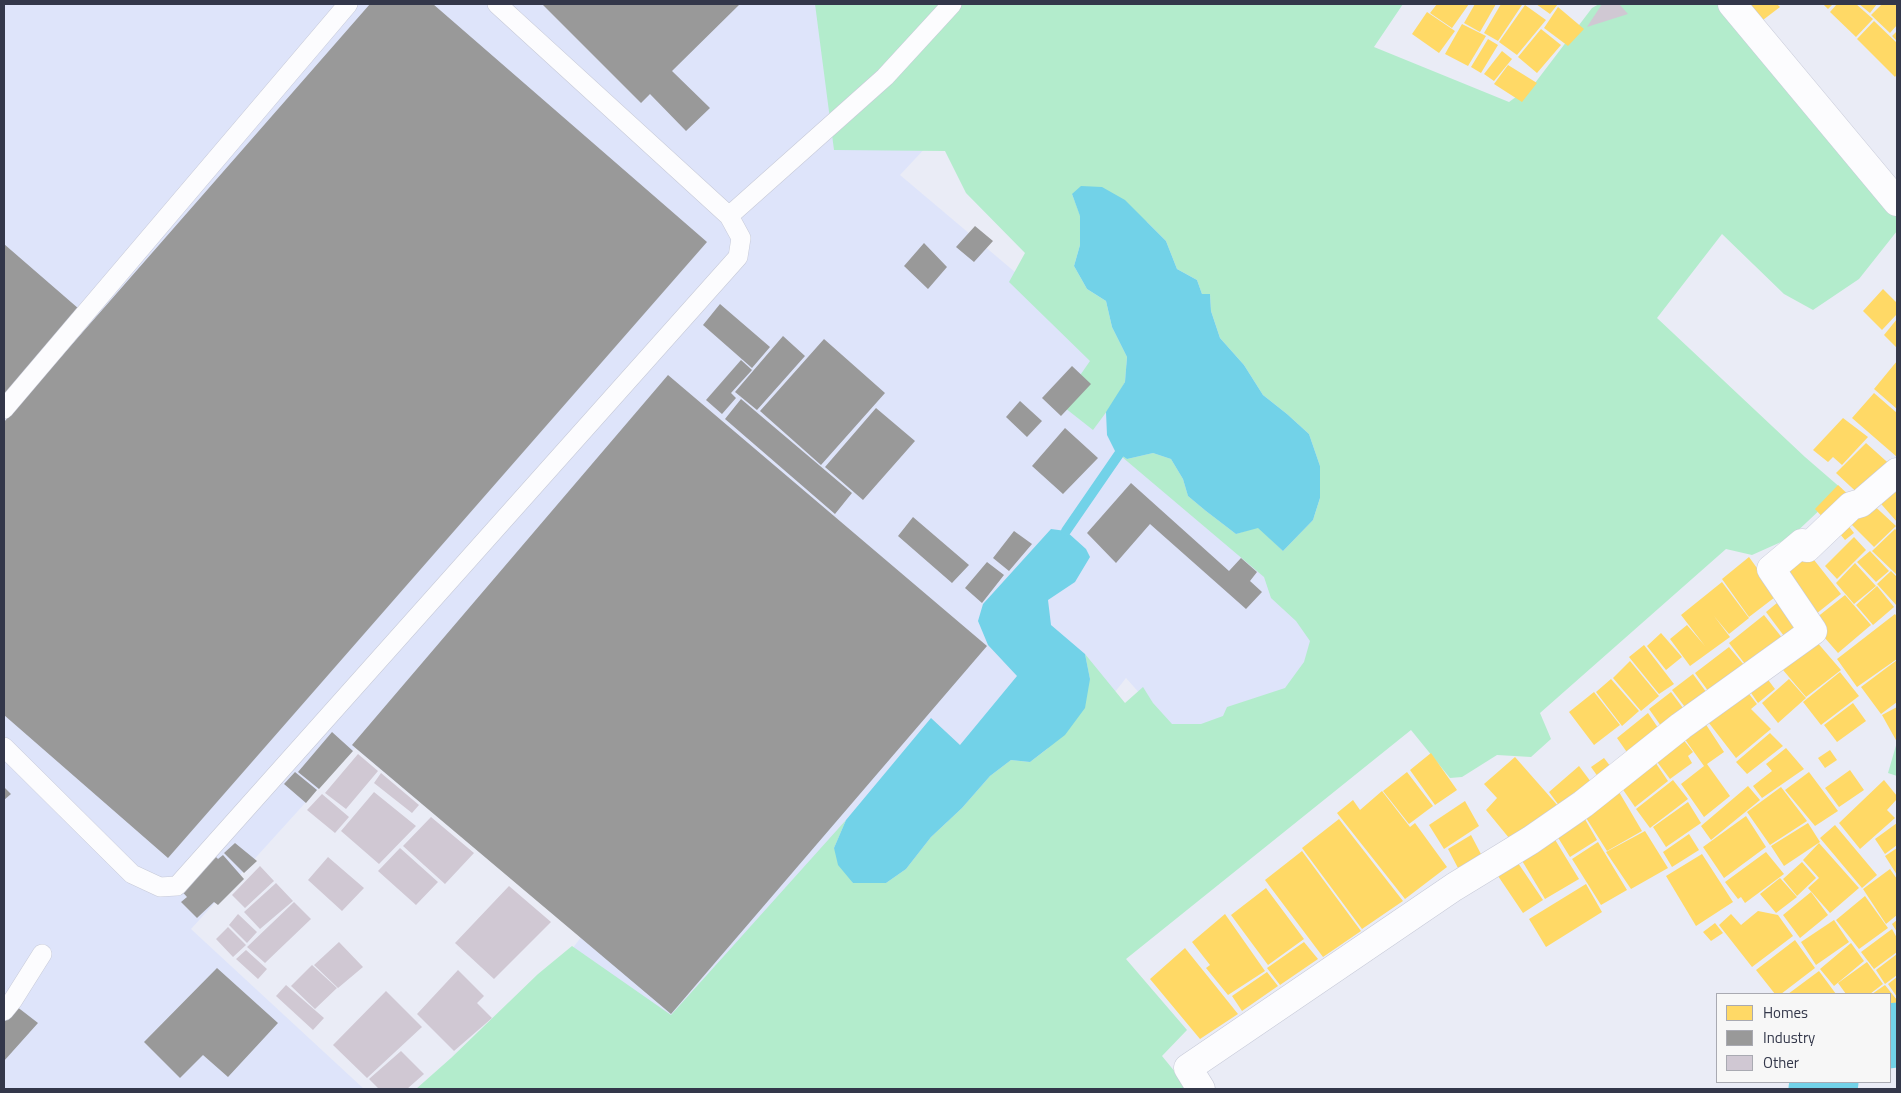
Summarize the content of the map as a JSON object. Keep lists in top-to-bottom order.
{
  "legend": ["Homes", "Industry", "Other"]
}
